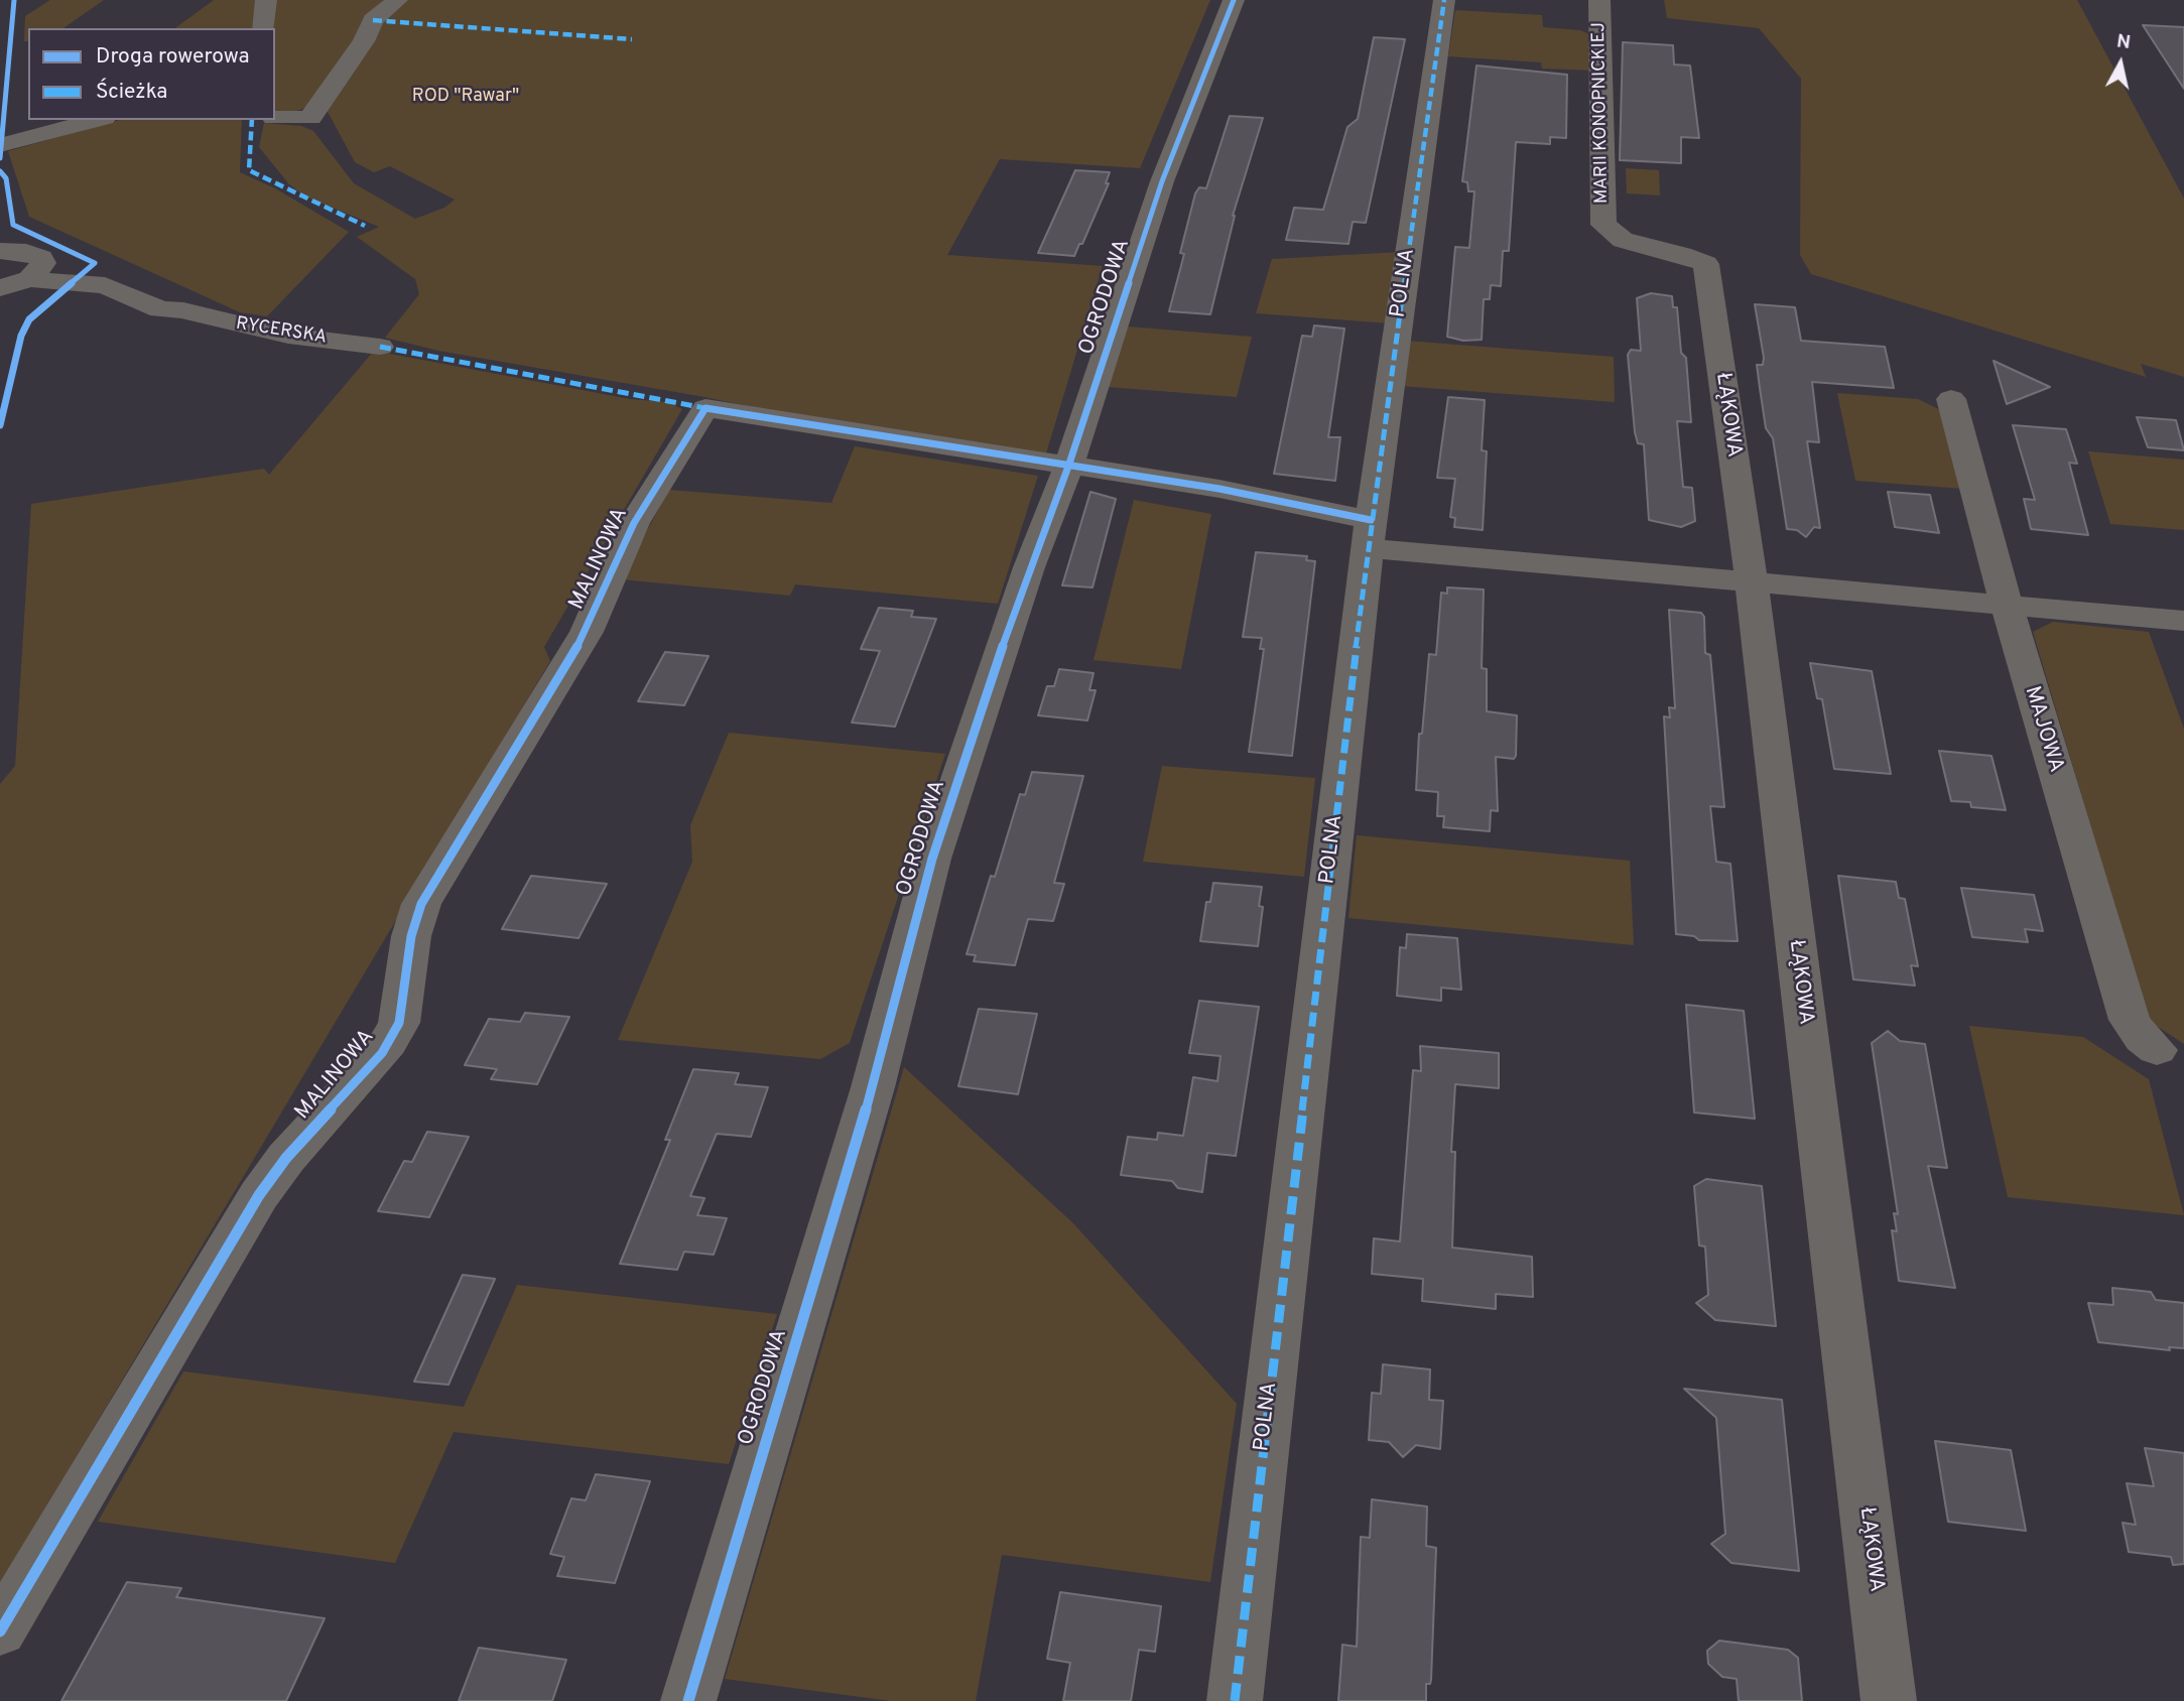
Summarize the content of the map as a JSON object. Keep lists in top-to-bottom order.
{
  "streets": {
    "street": [
      "MARII KONOPNICKIEJ",
      "POLNA",
      "OGRODOWA",
      "RYCERSKA",
      "ŁĄKOWA",
      "MALINOWA",
      "MAJOWA"
    ]
  },
  "crossings": [
    ["MARII KONOPNICKIEJ", "ŁĄKOWA"],
    ["OGRODOWA", "MALINOWA"]
  ],
  "parks": ["ROD \"Rawar\""],
  "legend": ["Droga rowerowa", "Ścieżka"],
  "north": "top"
}
